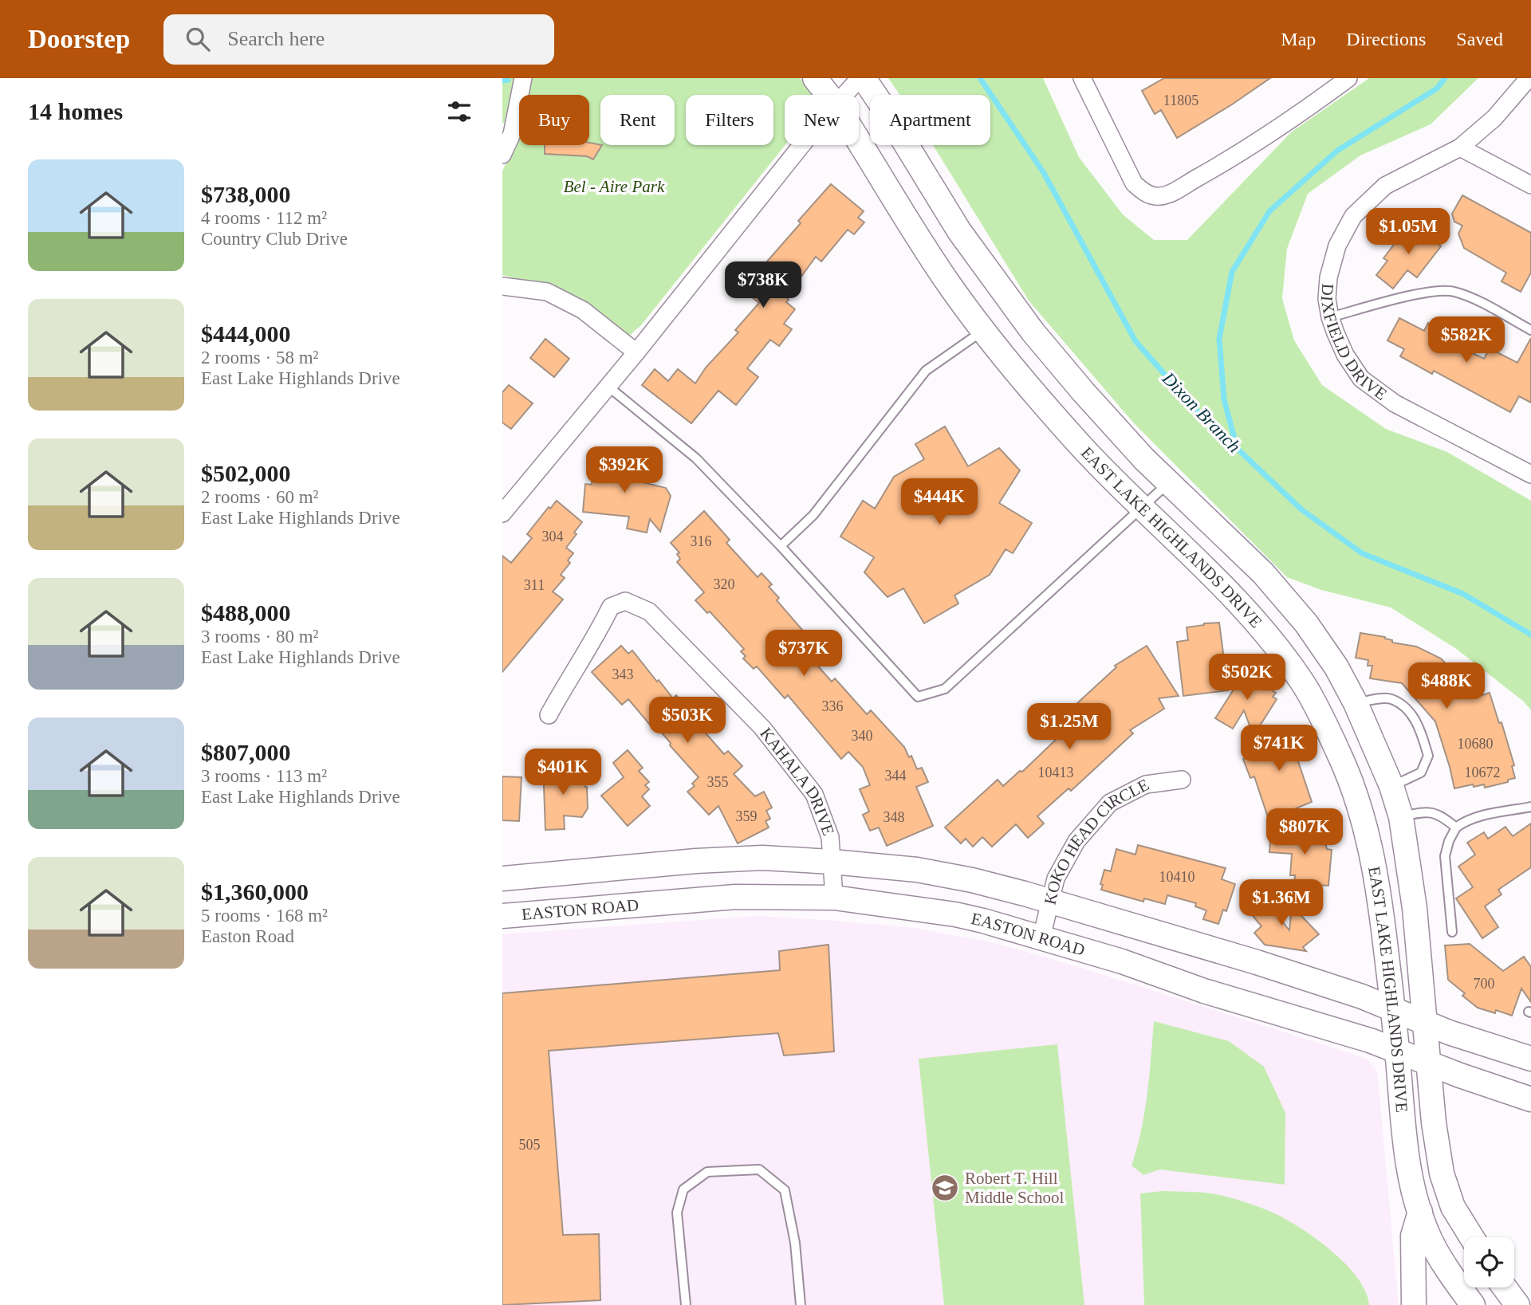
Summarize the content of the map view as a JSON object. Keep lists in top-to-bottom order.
{
  "streets": {
    "main road": ["EAST LAKE HIGHLANDS DRIVE", "EASTON ROAD"],
    "street": ["DIXFIELD DRIVE", "KAHALA DRIVE", "KOKO HEAD CIRCLE"]
  },
  "crossings": [
    ["EAST LAKE HIGHLANDS DRIVE", "EASTON ROAD"],
    ["KAHALA DRIVE", "EASTON ROAD"],
    ["KOKO HEAD CIRCLE", "EASTON ROAD"]
  ],
  "water": ["Dixon Branch"],
  "parks": ["Bel - Aire Park"],
  "places": {
    "school or university": ["Robert T. Hill Middle School"]
  },
  "house_numbers": [
    "11805",
    "304",
    "316",
    "320",
    "311",
    "343",
    "336",
    "340",
    "10680",
    "10413",
    "10672",
    "344",
    "355",
    "359",
    "348",
    "10410",
    "700",
    "505"
  ],
  "page": {
    "header": "Doorstep",
    "search": "Search here",
    "nav": ["Map", "Directions", "Saved"],
    "heading": "14 homes",
    "chip": [
      "Buy",
      "Rent",
      "Filters",
      "New",
      "Apartment"
    ],
    "list": [
      {
        "name": "$738,000",
        "note": "4 rooms · 112 m² · Country Club Drive"
      },
      {
        "name": "$444,000",
        "note": "2 rooms · 58 m² · East Lake Highlands Drive"
      },
      {
        "name": "$502,000",
        "note": "2 rooms · 60 m² · East Lake Highlands Drive"
      },
      {
        "name": "$488,000",
        "note": "3 rooms · 80 m² · East Lake Highlands Drive"
      },
      {
        "name": "$807,000",
        "note": "3 rooms · 113 m² · East Lake Highlands Drive"
      },
      {
        "name": "$1,360,000",
        "note": "5 rooms · 168 m² · Easton Road"
      }
    ],
    "price": [
      "$1.05M",
      "$738K",
      "$582K",
      "$392K",
      "$444K",
      "$737K",
      "$502K",
      "$488K",
      "$503K",
      "$1.25M",
      "$741K",
      "$401K",
      "$807K",
      "$1.36M"
    ]
  }
}
